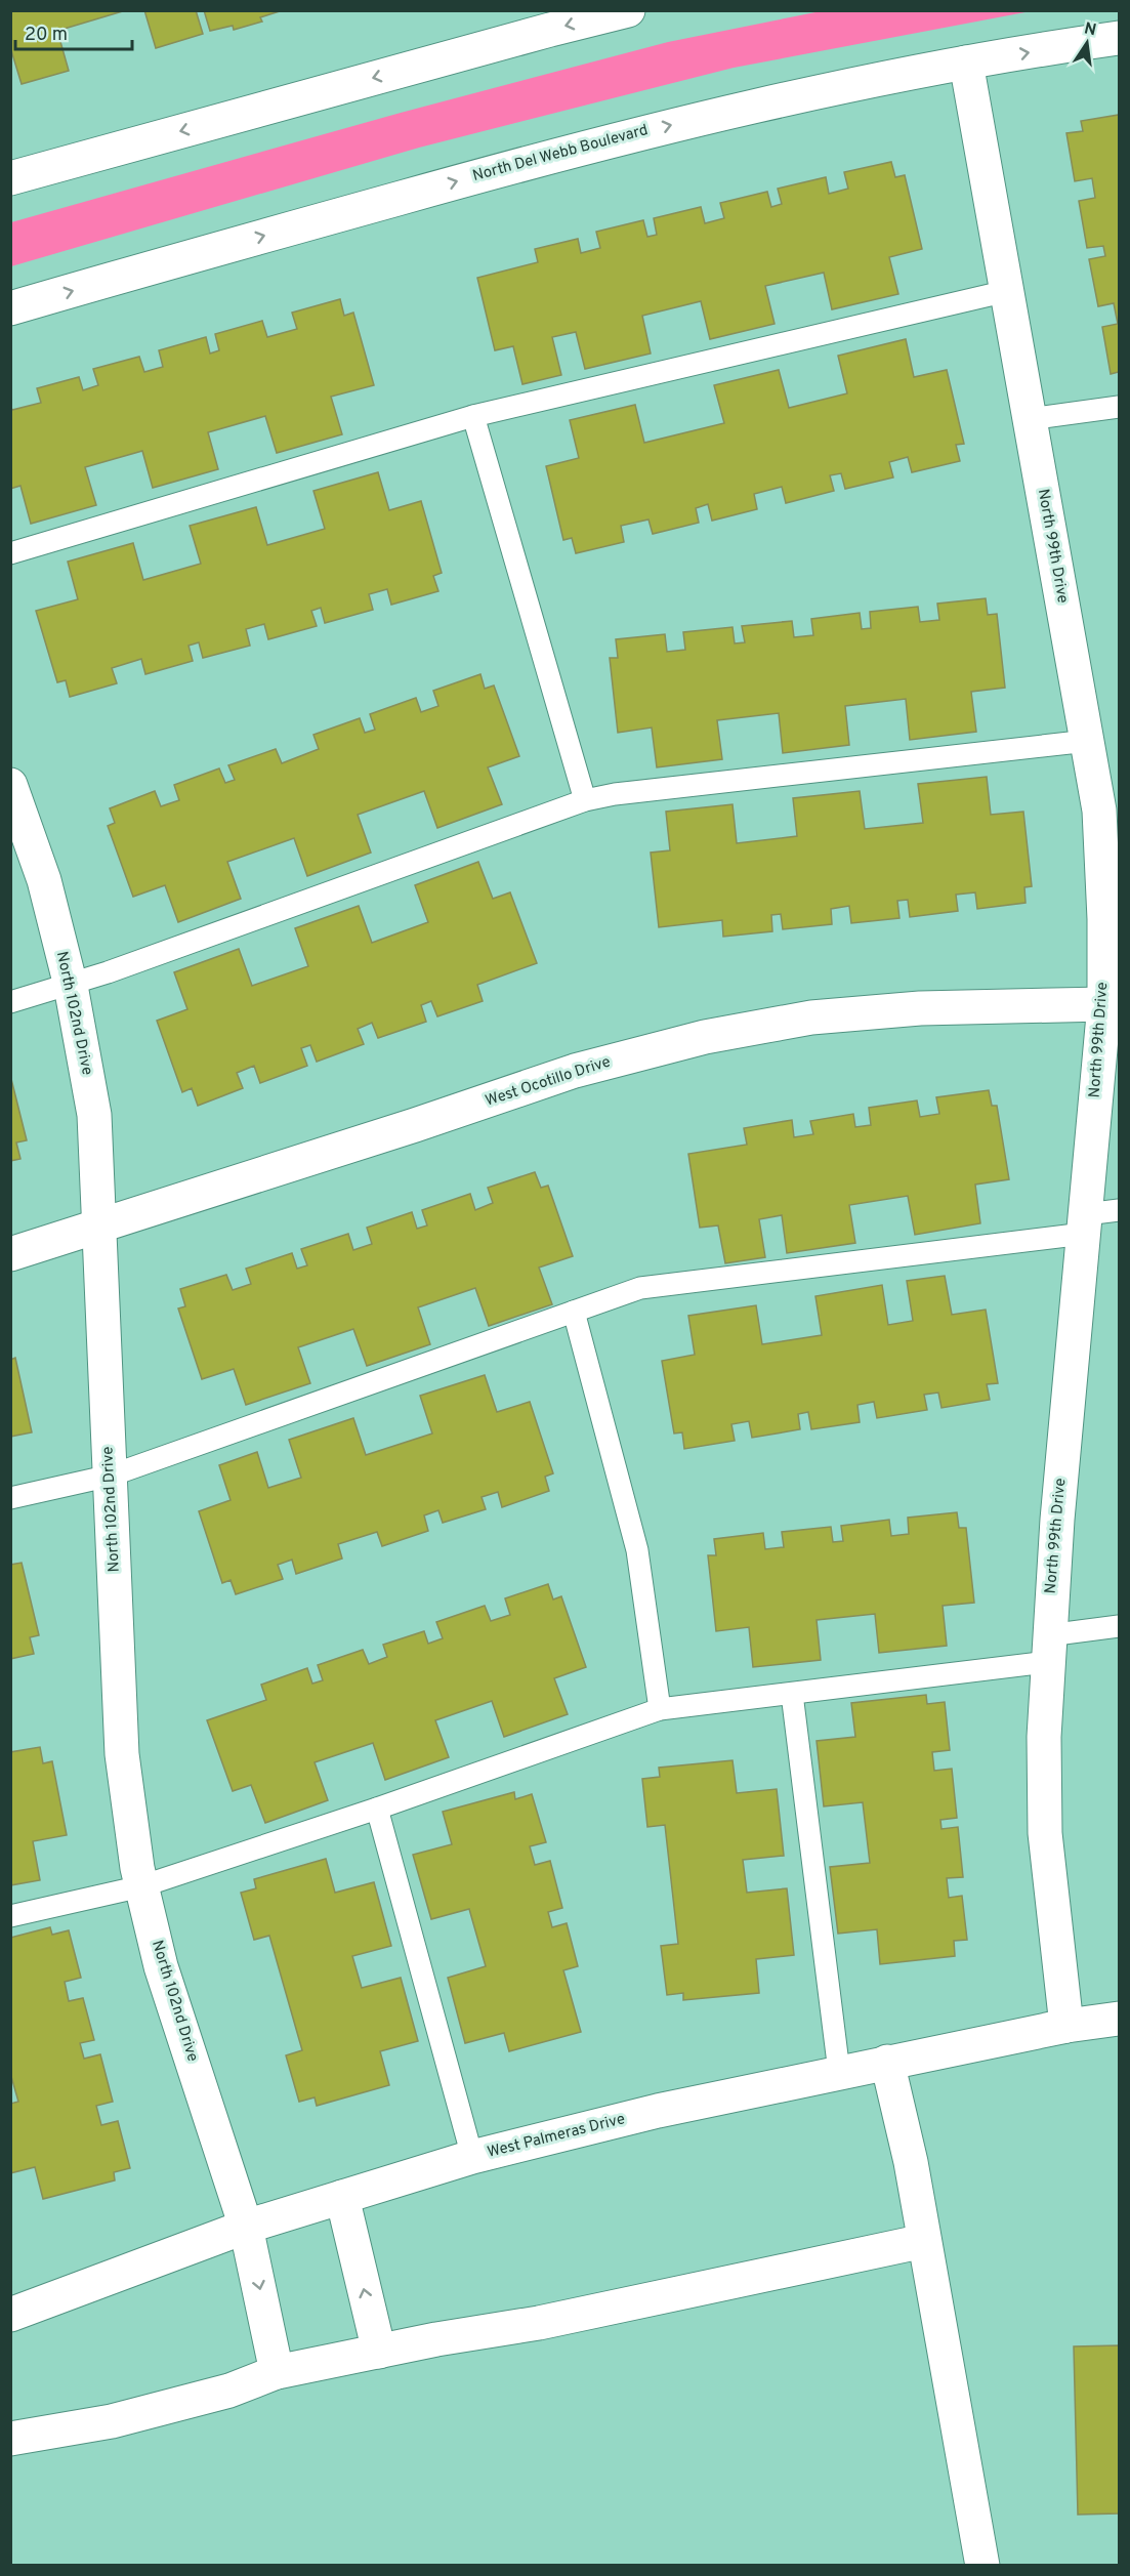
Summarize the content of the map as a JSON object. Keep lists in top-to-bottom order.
{
  "streets": {
    "street": [
      "North Del Webb Boulevard",
      "North 99th Drive",
      "North 102nd Drive",
      "West Ocotillo Drive",
      "West Palmeras Drive"
    ]
  },
  "crossings": [
    ["North Del Webb Boulevard", "North 99th Drive"],
    ["North 99th Drive", "West Ocotillo Drive"],
    ["North 99th Drive", "West Palmeras Drive"],
    ["North 102nd Drive", "West Ocotillo Drive"],
    ["North 102nd Drive", "West Palmeras Drive"]
  ],
  "scale_bar": "20 m",
  "north": "top"
}
